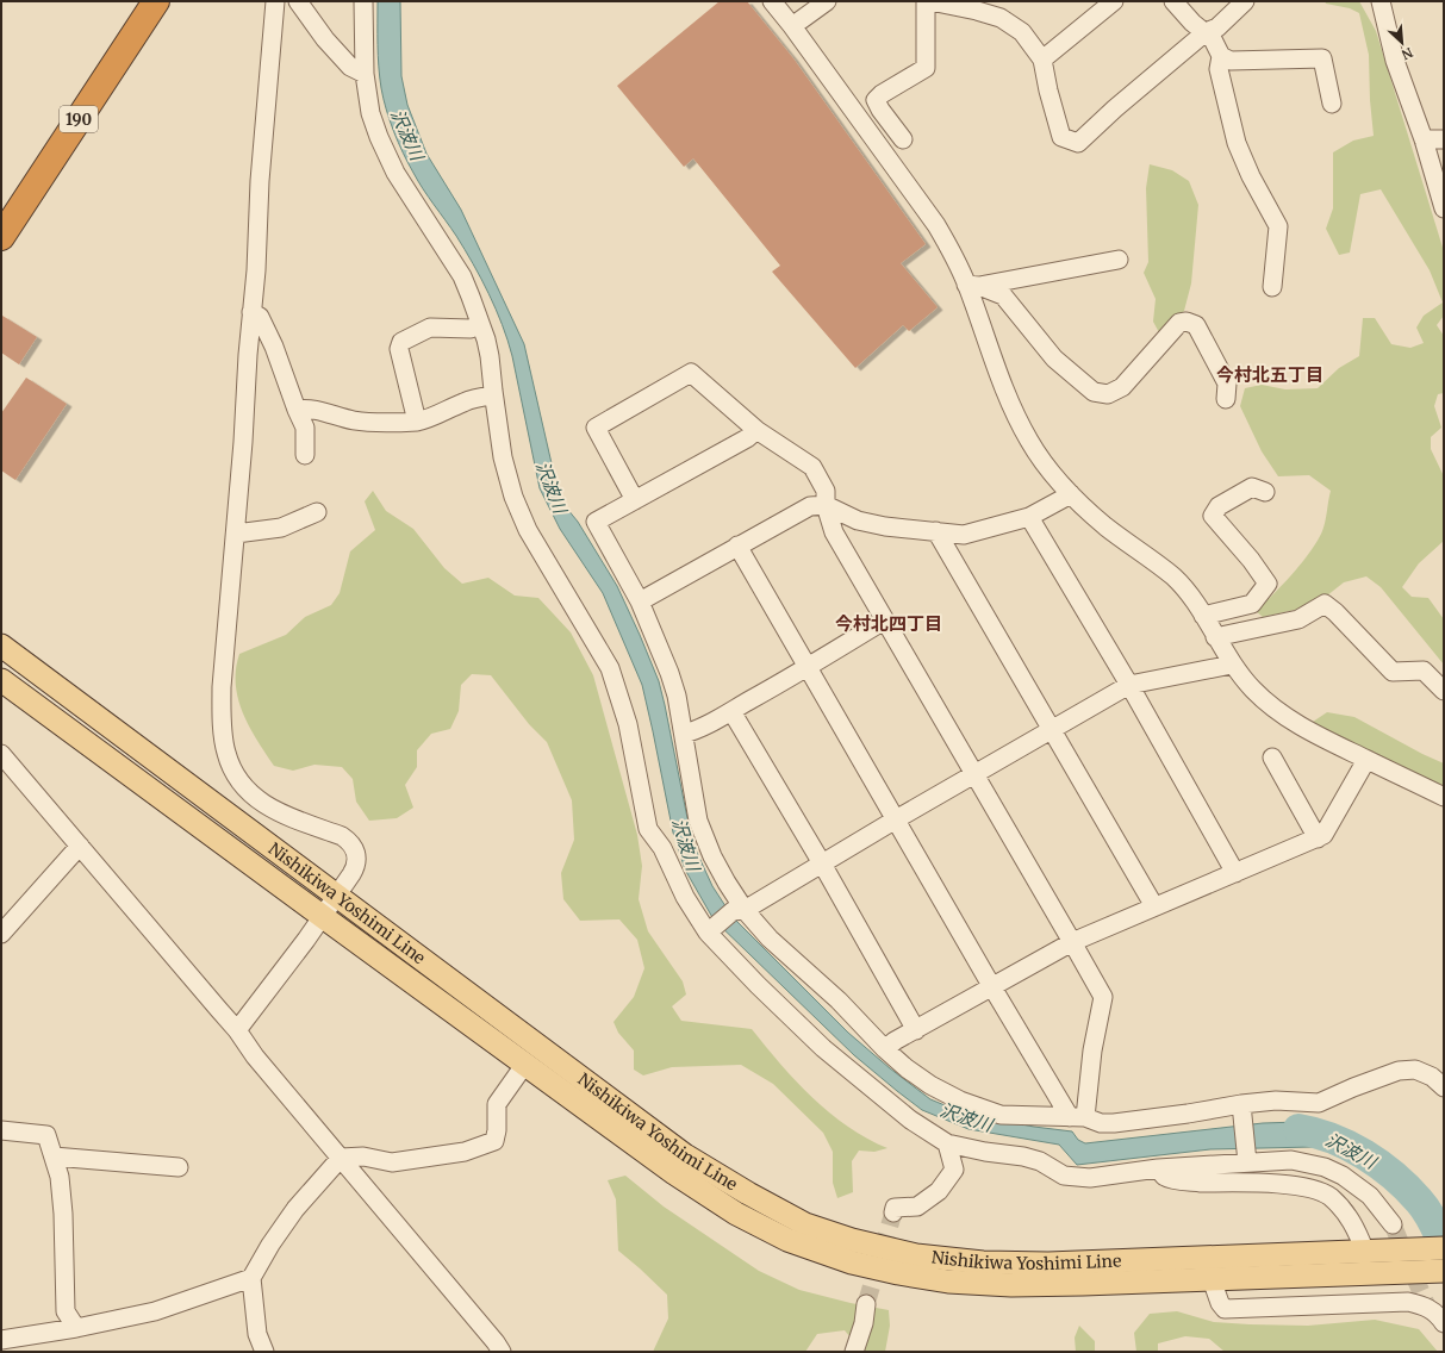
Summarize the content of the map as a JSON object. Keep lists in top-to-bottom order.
{
  "streets": {
    "highway": ["190"],
    "main road": ["Nishikiwa Yoshimi Line"]
  },
  "districts": ["今村北五丁目", "今村北四丁目"],
  "water": ["沢波川"],
  "north": "bottom right"
}
